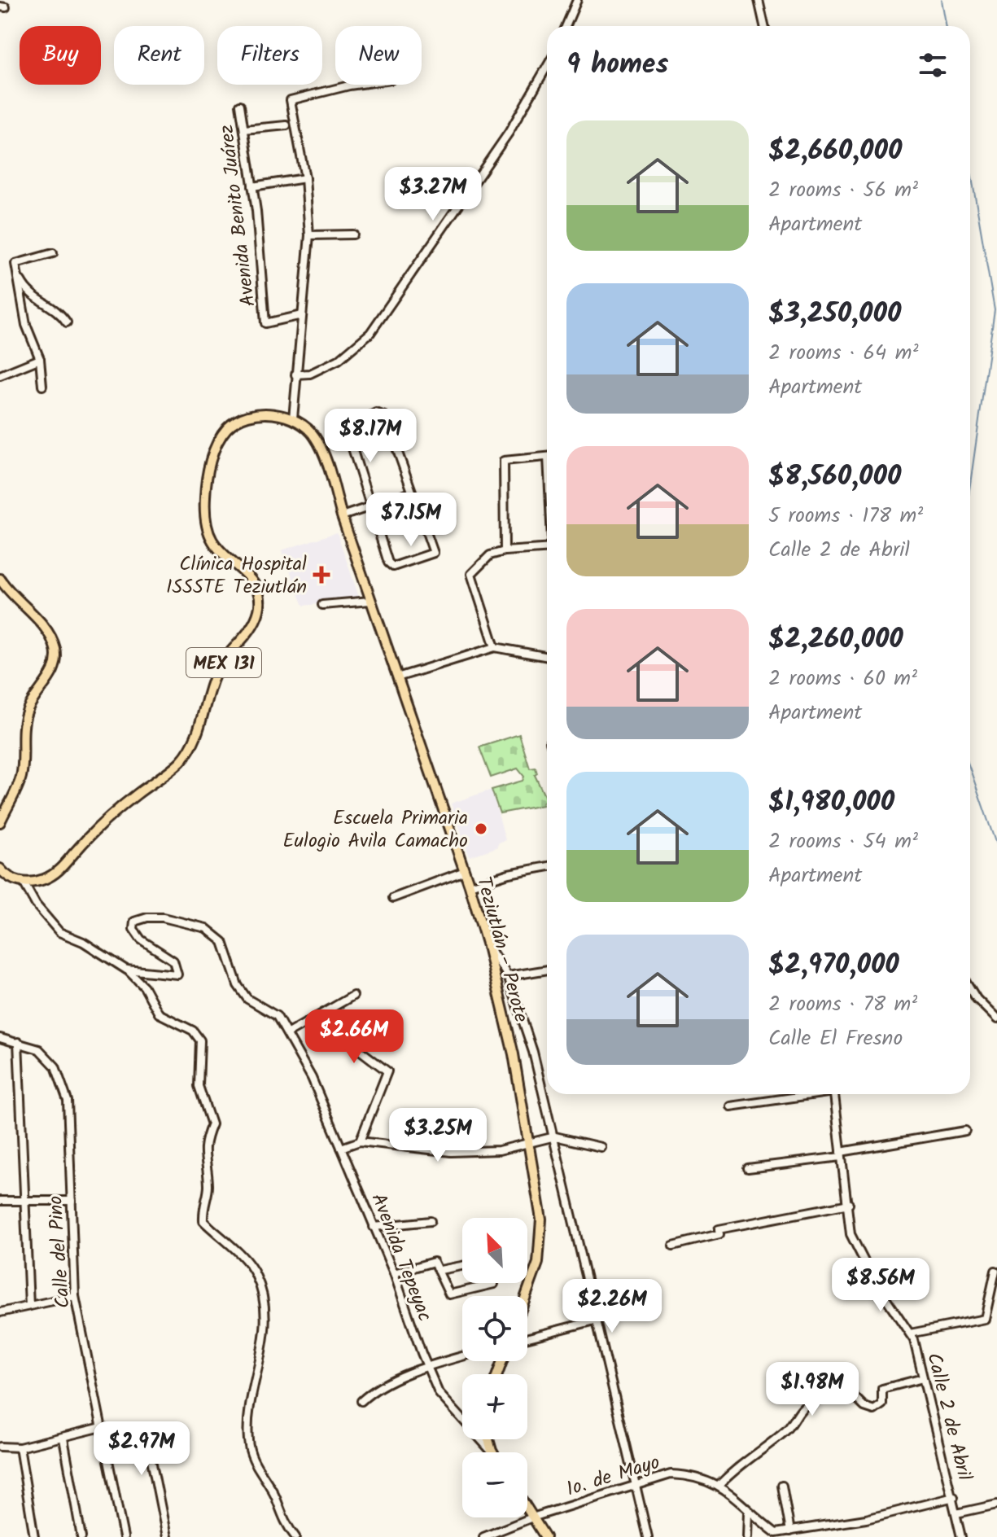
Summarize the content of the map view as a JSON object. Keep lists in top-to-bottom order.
{
  "streets": {
    "main road": ["MEX 131", "Teziutlán - Perote"],
    "street": [
      "Avenida Benito Juárez",
      "Calle del Pino",
      "Avenida Tepeyac",
      "Calle 2 de Abril",
      "1o. de Mayo"
    ]
  },
  "crossings": [
    ["MEX 131", "Teziutlán - Perote"],
    ["MEX 131", "Avenida Tepeyac"],
    ["Calle 2 de Abril", "1o. de Mayo"]
  ],
  "places": {
    "health": ["Clínica Hospital ISSSTE Teziutlán"],
    "other": ["Escuela Primaria Eulogio Avila Camacho"]
  },
  "north": "top left",
  "page": {
    "chip": [
      "Buy",
      "Rent",
      "Filters",
      "New"
    ],
    "heading": "9 homes",
    "list": [
      {
        "name": "$2,660,000",
        "note": "2 rooms · 56 m² · Apartment"
      },
      {
        "name": "$3,250,000",
        "note": "2 rooms · 64 m² · Apartment"
      },
      {
        "name": "$8,560,000",
        "note": "5 rooms · 178 m² · Calle 2 de Abril"
      },
      {
        "name": "$2,260,000",
        "note": "2 rooms · 60 m² · Apartment"
      },
      {
        "name": "$1,980,000",
        "note": "2 rooms · 54 m² · Apartment"
      },
      {
        "name": "$2,970,000",
        "note": "2 rooms · 78 m² · Calle El Fresno"
      }
    ],
    "price": [
      "$3.27M",
      "$8.17M",
      "$7.15M",
      "$2.66M",
      "$3.25M",
      "$8.56M",
      "$2.26M",
      "$1.98M",
      "$2.97M"
    ],
    "map_buttons": ["+", "−"]
  }
}
